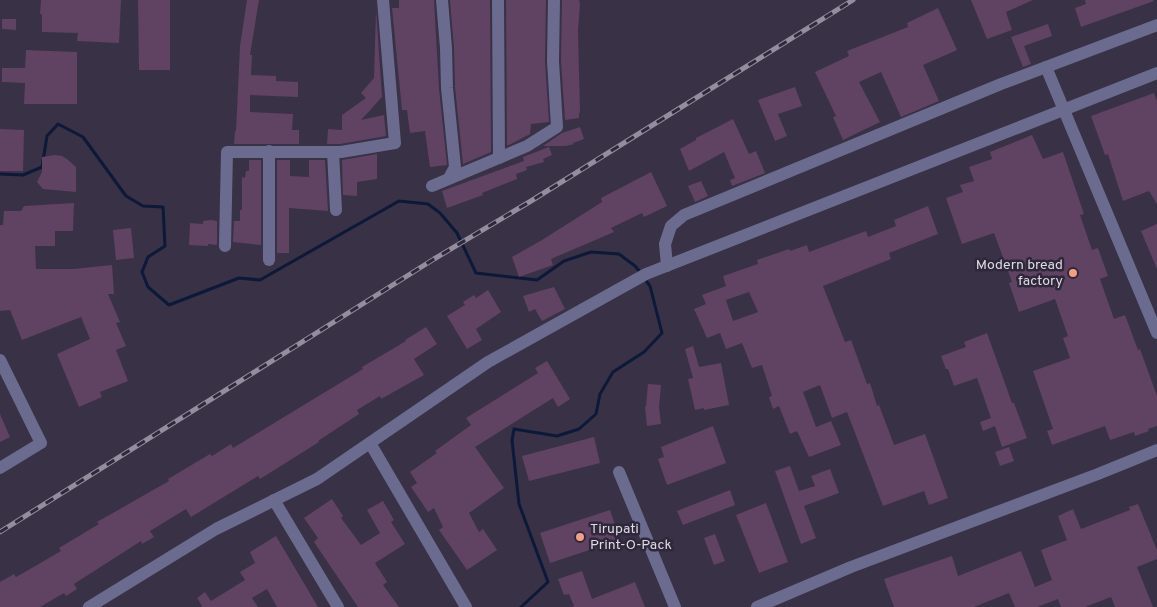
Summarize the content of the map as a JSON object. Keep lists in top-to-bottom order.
{
  "places": ["Modern bread factory", "Tirupati Print-O-Pack"]
}
